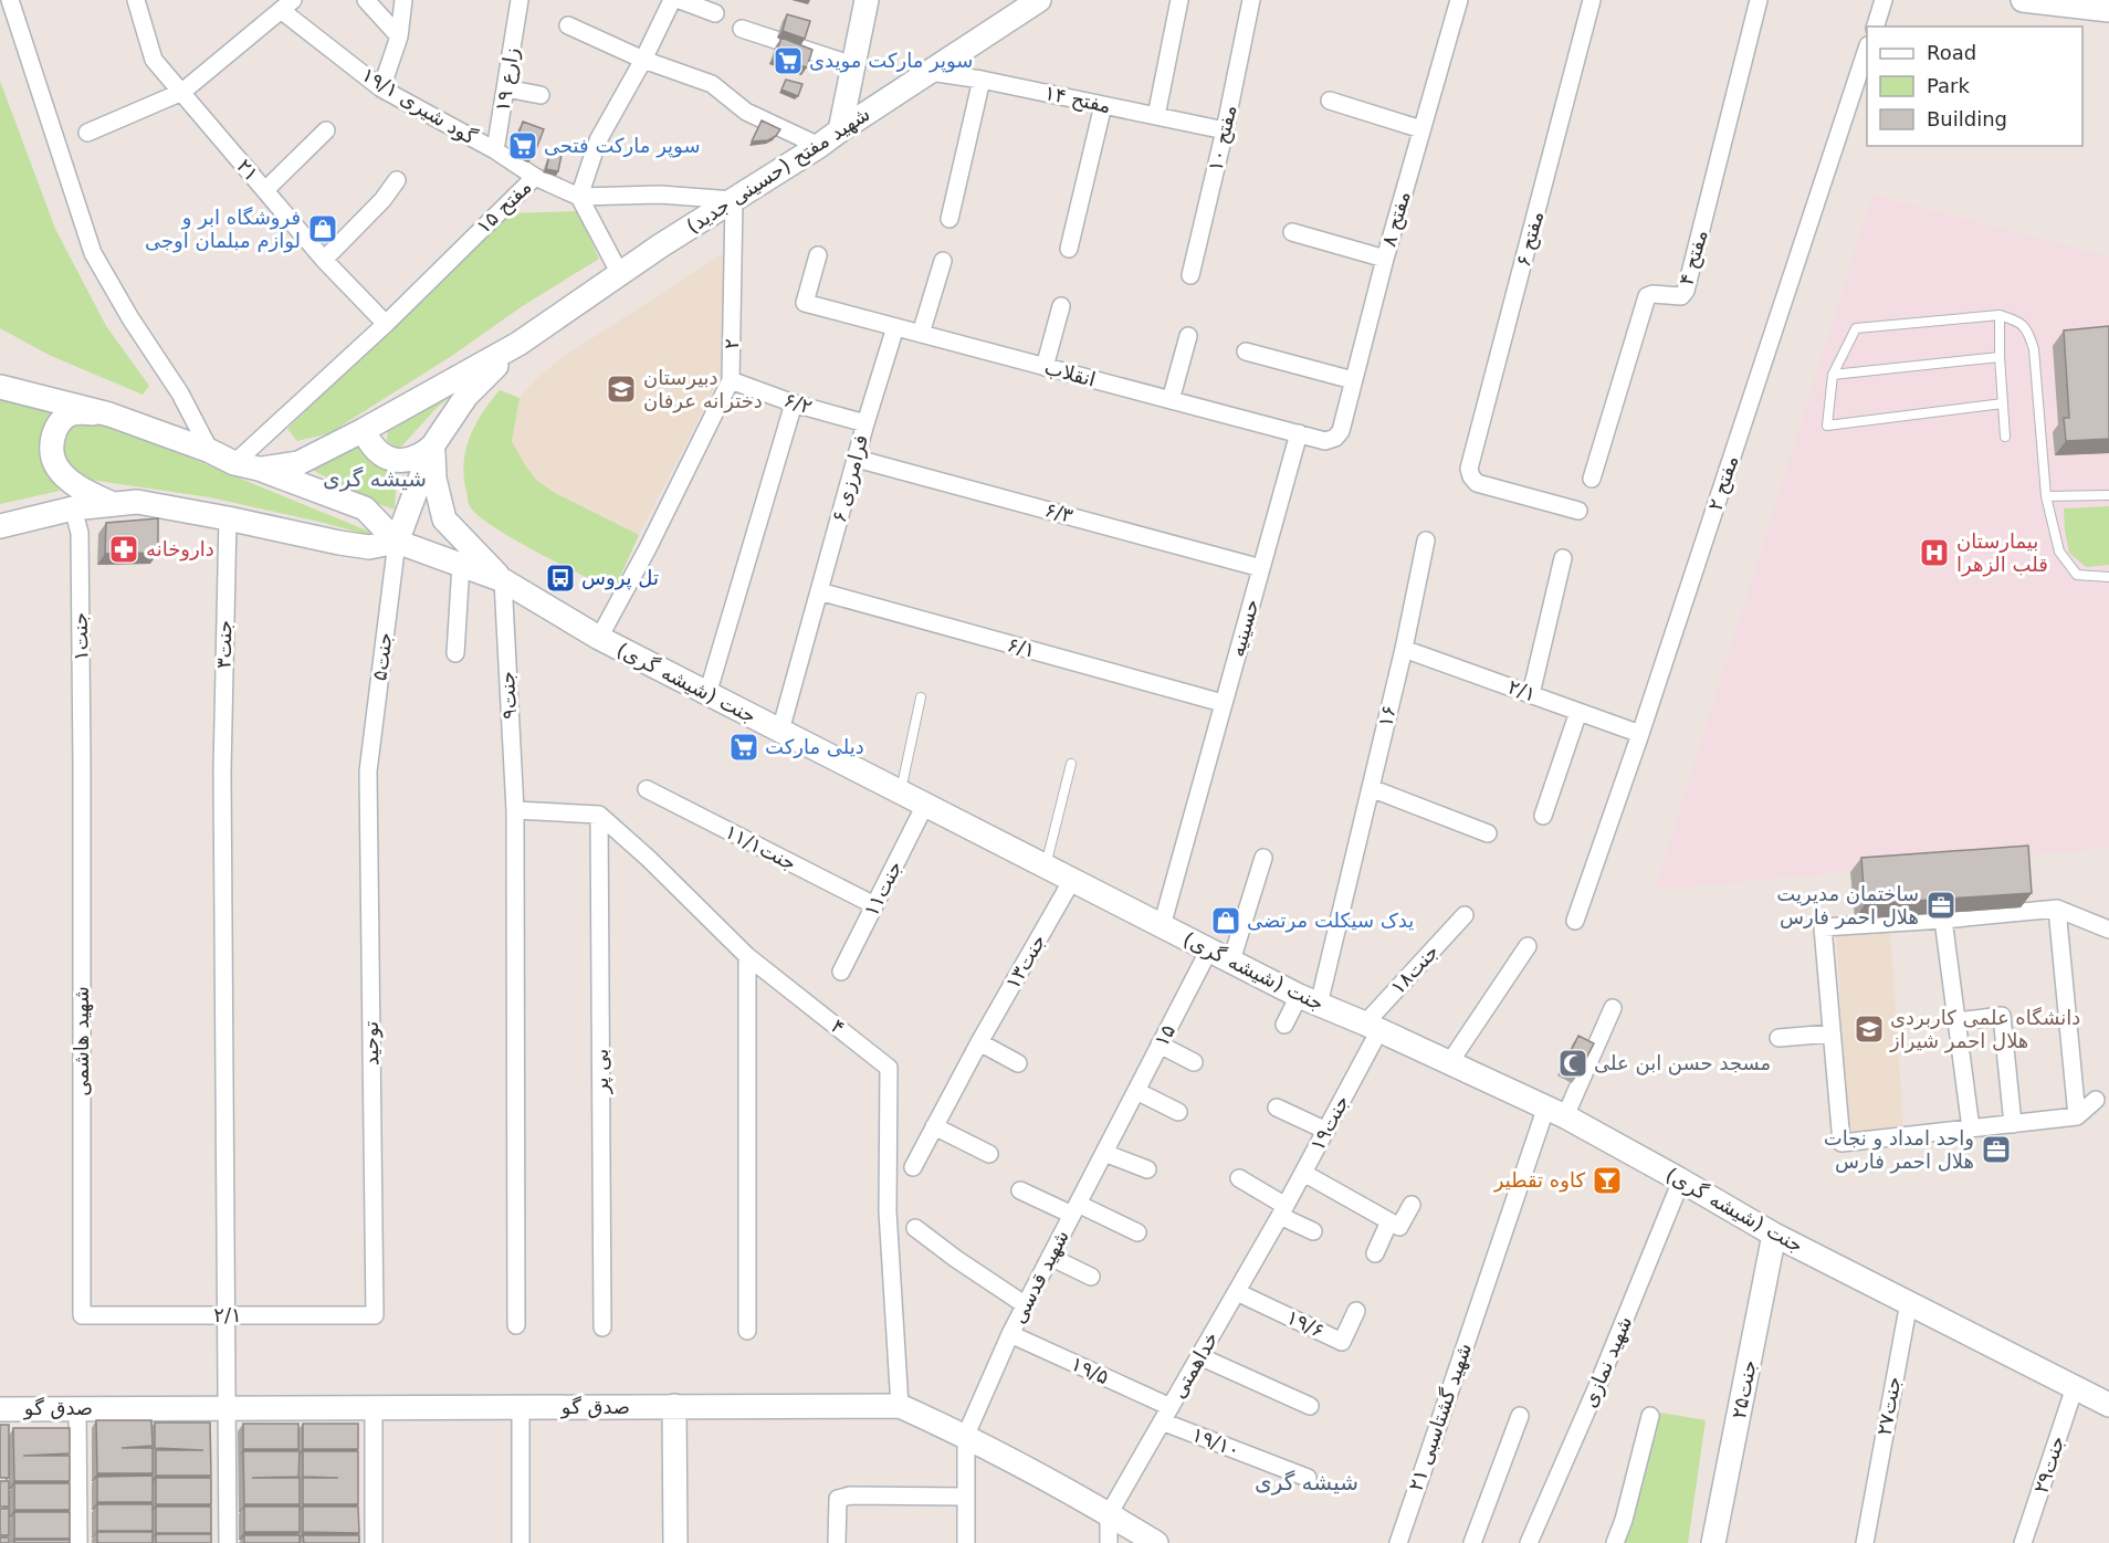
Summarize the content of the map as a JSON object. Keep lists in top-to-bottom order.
{
  "streets": {
    "street": [
      "۱۹ زارع",
      "مفتح ۱۴",
      "۱۹/۱ گود شیری",
      "مفتح ۱۰",
      "۲۱",
      "شهید مفتح (حسینی جدید)",
      "مفتح ۱۵",
      "مفتح ۸",
      "مفتح ۶",
      "مفتح ۴",
      "۲",
      "انقلاب",
      "۶/۲",
      "فرامرزی ۶",
      "مفتح ۲",
      "۶/۳",
      "حسینیه",
      "جنت۱",
      "جنت۳",
      "۶/۱",
      "جنت۵",
      "جنت (شیشه گری)",
      "۲/۱",
      "جنت۹",
      "۱۶",
      "جنت۱۱/۱",
      "جنت۱۱",
      "جنت۱۳",
      "جنت۱۸",
      "۴",
      "۱۵",
      "شهید هاشمی",
      "توحید",
      "بی پر",
      "جنت۱۹",
      "شهید قدسی",
      "۱۹/۶",
      "شهید نمازی",
      "خداهمتی",
      "۱۹/۵",
      "جنت۲۵",
      "جنت۲۷",
      "صدق گو",
      "شهید گشتاسبی ۲۱",
      "۱۹/۱۰",
      "جنت۲۹"
    ]
  },
  "crossings": [
    ["۱۹ زارع", "۱۹/۱ گود شیری"],
    ["مفتح ۱۴", "مفتح ۱۰"],
    ["مفتح ۱۴", "شهید مفتح (حسینی جدید)"],
    ["۲۱", "مفتح ۱۵"],
    ["شهید مفتح (حسینی جدید)", "مفتح ۱۵"],
    ["شهید مفتح (حسینی جدید)", "۲"],
    ["مفتح ۱۵", "۲"],
    ["مفتح ۸", "انقلاب"],
    ["۲", "۶/۲"],
    ["۲", "جنت (شیشه گری)"],
    ["انقلاب", "فرامرزی ۶"],
    ["انقلاب", "حسینیه"],
    ["۶/۲", "فرامرزی ۶"],
    ["فرامرزی ۶", "۶/۳"],
    ["فرامرزی ۶", "۶/۱"],
    ["فرامرزی ۶", "جنت (شیشه گری)"],
    ["مفتح ۲", "۲/۱"],
    ["۶/۳", "حسینیه"],
    ["حسینیه", "۶/۱"],
    ["حسینیه", "جنت (شیشه گری)"],
    ["جنت۱", "شهید هاشمی"],
    ["جنت۳", "۲/۱"],
    ["جنت۳", "صدق گو"],
    ["جنت۵", "جنت (شیشه گری)"],
    ["جنت۵", "توحید"],
    ["جنت (شیشه گری)", "جنت۹"],
    ["جنت (شیشه گری)", "۱۶"],
    ["جنت (شیشه گری)", "جنت۱۱"],
    ["جنت (شیشه گری)", "جنت۱۳"],
    ["جنت (شیشه گری)", "جنت۱۸"],
    ["جنت (شیشه گری)", "۱۵"],
    ["جنت (شیشه گری)", "جنت۱۹"],
    ["جنت (شیشه گری)", "شهید نمازی"],
    ["جنت (شیشه گری)", "جنت۲۵"],
    ["جنت (شیشه گری)", "جنت۲۷"],
    ["جنت (شیشه گری)", "شهید گشتاسبی ۲۱"],
    ["جنت (شیشه گری)", "جنت۲۹"],
    ["۲/۱", "۱۶"],
    ["۲/۱", "شهید هاشمی"],
    ["۲/۱", "توحید"],
    ["جنت۱۱/۱", "جنت۱۱"],
    ["جنت۱۸", "جنت۱۹"],
    ["۴", "بی پر"],
    ["۴", "صدق گو"],
    ["۱۵", "شهید قدسی"],
    ["جنت۱۹", "خداهمتی"],
    ["شهید قدسی", "۱۹/۵"],
    ["شهید قدسی", "صدق گو"],
    ["۱۹/۶", "خداهمتی"],
    ["خداهمتی", "۱۹/۵"],
    ["خداهمتی", "صدق گو"],
    ["خداهمتی", "۱۹/۱۰"],
    ["۱۹/۵", "۱۹/۱۰"]
  ],
  "districts": ["شیشه گری", "شیشه گری"],
  "places": {
    "supermarket": ["سوپر مارکت مویدی", "سوپر مارکت فتحی", "دیلی مارکت"],
    "shop": ["فروشگاه ابر و لوازم مبلمان اوجی", "یدک سیکلت مرتضی"],
    "school or university": ["دبیرستان دخترانه عرفان", "دانشگاه علمی کاربردی هلال احمر شیراز"],
    "pharmacy": ["داروخانه"],
    "hospital": ["بیمارستان قلب الزهرا"],
    "bus stop": ["تل پروس"],
    "office": ["ساختمان مدیریت هلال احمر فارس", "واحد امداد و نجات هلال احمر فارس"],
    "mosque": ["مسجد حسن ابن علی"],
    "bar": ["کاوه تقطیر"]
  },
  "legend": ["Road", "Park", "Building"]
}
